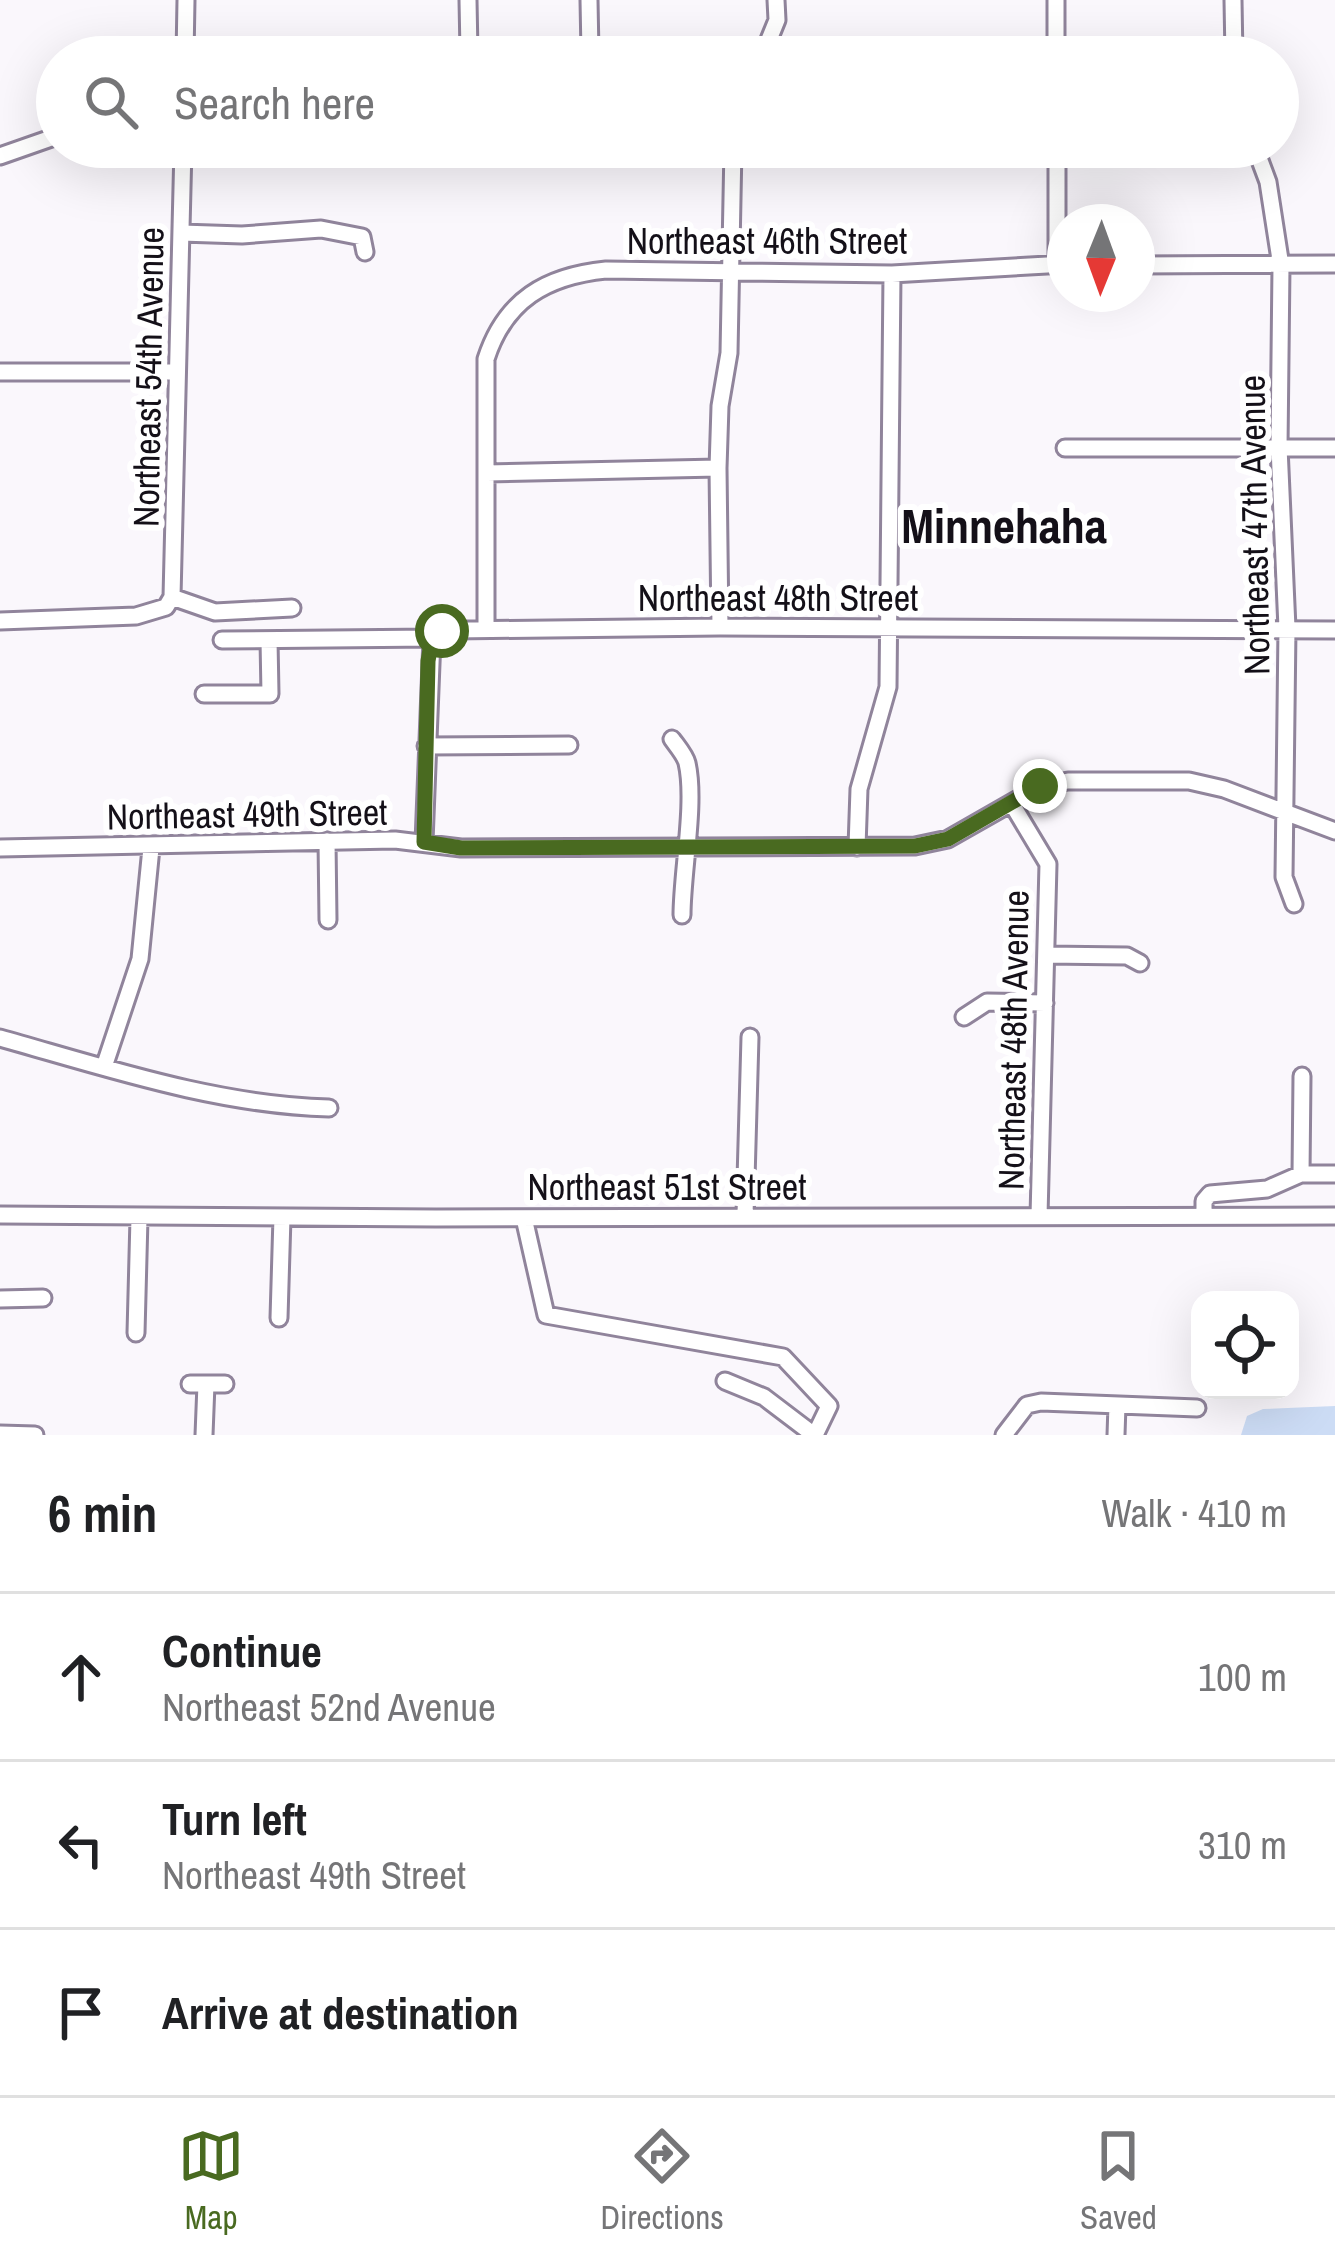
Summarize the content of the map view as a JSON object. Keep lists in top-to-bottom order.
{
  "streets": {
    "street": [
      "Northeast 46th Street",
      "Northeast 54th Avenue",
      "Northeast 47th Avenue",
      "Northeast 48th Street",
      "Northeast 49th Street",
      "Northeast 48th Avenue",
      "Northeast 51st Street"
    ]
  },
  "crossings": [
    ["Northeast 47th Avenue", "Northeast 48th Street"],
    ["Northeast 47th Avenue", "Northeast 49th Street"],
    ["Northeast 49th Street", "Northeast 48th Avenue"],
    ["Northeast 48th Avenue", "Northeast 51st Street"]
  ],
  "districts": ["Minnehaha"],
  "north": "bottom",
  "page": {
    "search": "Search here",
    "heading": ["6 min", "Walk · 410 m"],
    "list": [
      ["Continue", "Northeast 52nd Avenue", "100 m"],
      ["Turn left", "Northeast 49th Street", "310 m"],
      "Arrive at destination"
    ],
    "nav": ["Map", "Directions", "Saved"]
  }
}
